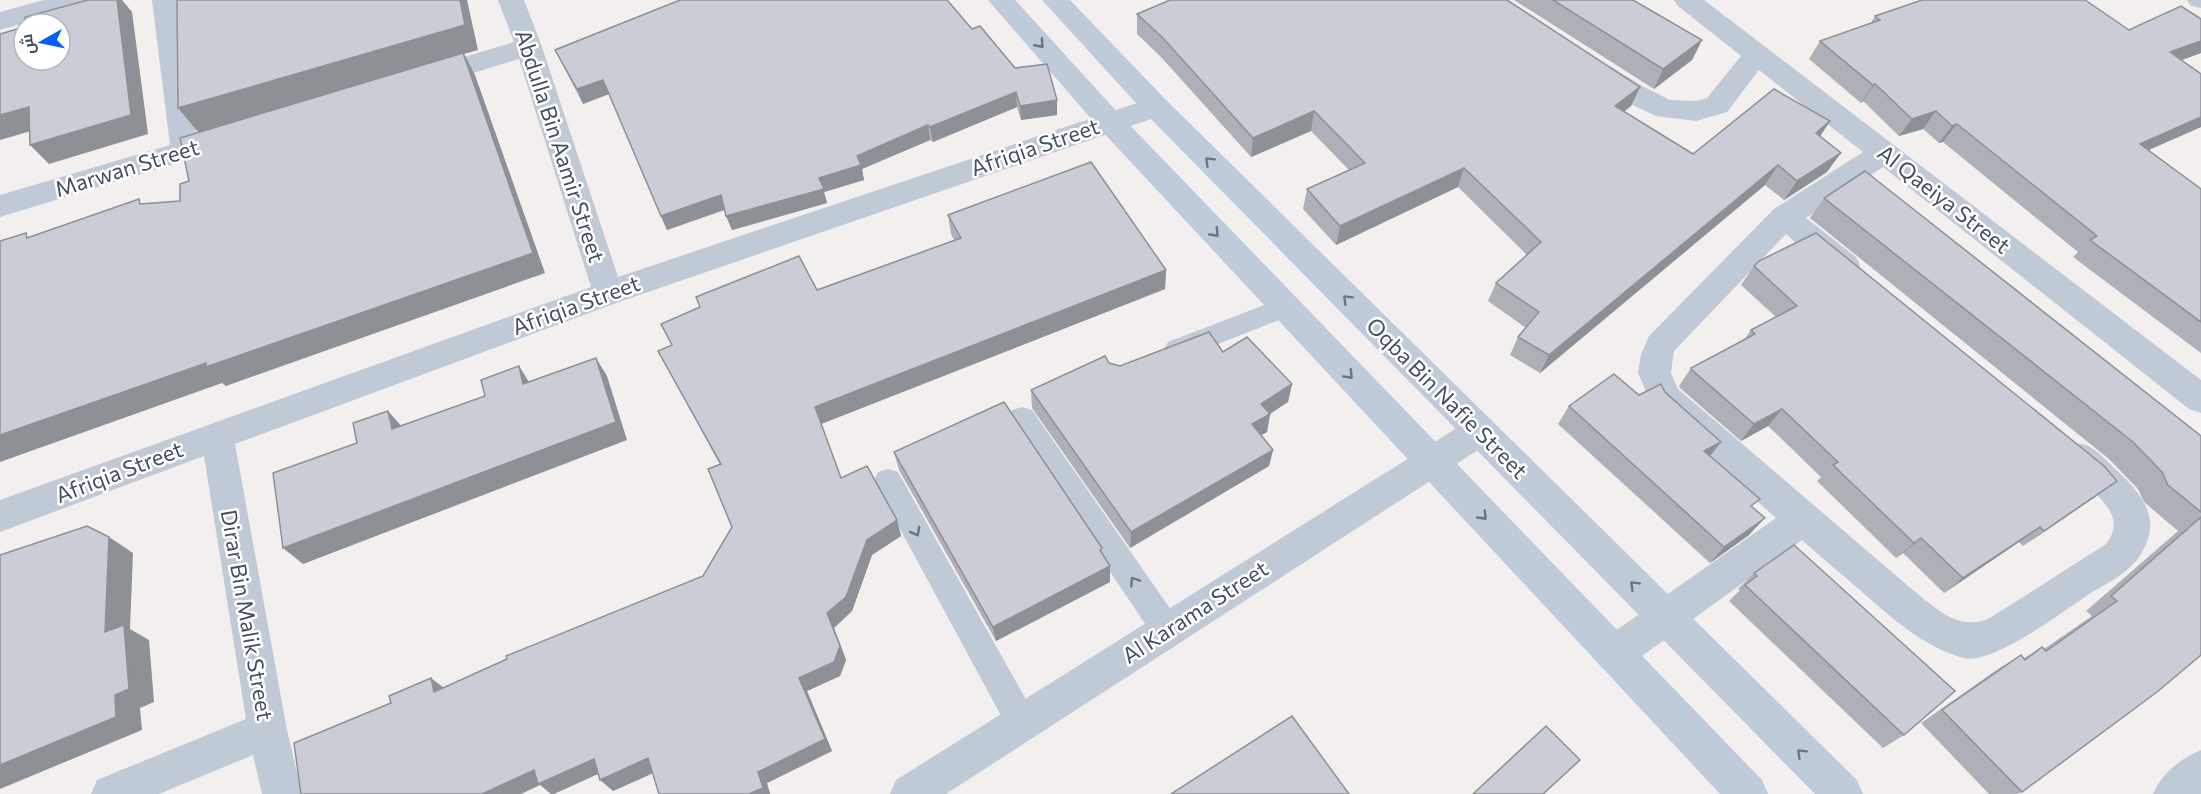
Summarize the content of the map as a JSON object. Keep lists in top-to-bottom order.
{
  "streets": {
    "street": [
      "Abdulla Bin Aamir Street",
      "Afriqia Street",
      "Marwan Street",
      "Al Qaeiya Street",
      "Oqba Bin Nafie Street",
      "Al Karama Street",
      "Dirar Bin Malik Street"
    ]
  },
  "crossings": [
    ["Abdulla Bin Aamir Street", "Afriqia Street"],
    ["Afriqia Street", "Oqba Bin Nafie Street"],
    ["Afriqia Street", "Dirar Bin Malik Street"],
    ["Oqba Bin Nafie Street", "Al Karama Street"]
  ],
  "north": "left"
}
